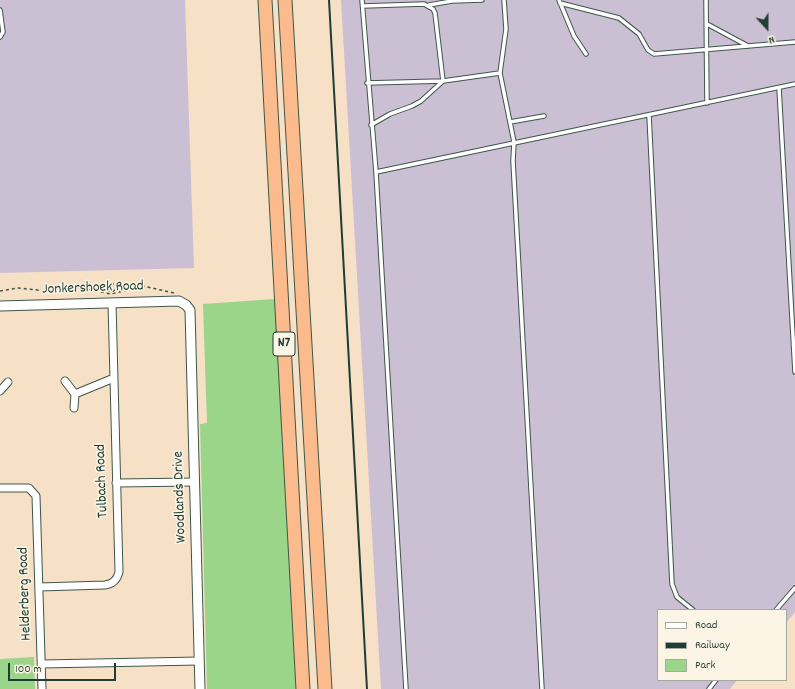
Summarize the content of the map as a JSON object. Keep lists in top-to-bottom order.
{
  "streets": {
    "highway": ["N7"],
    "street": [
      "Jonkershoek Road",
      "Tulbach Road",
      "Woodlands Drive",
      "Helderberg Road"
    ]
  },
  "crossings": [
    ["Jonkershoek Road", "Tulbach Road"],
    ["Jonkershoek Road", "Woodlands Drive"],
    ["Tulbach Road", "Helderberg Road"]
  ],
  "legend": ["Road", "Railway", "Park"],
  "scale_bar": "100 m",
  "north": "bottom"
}
